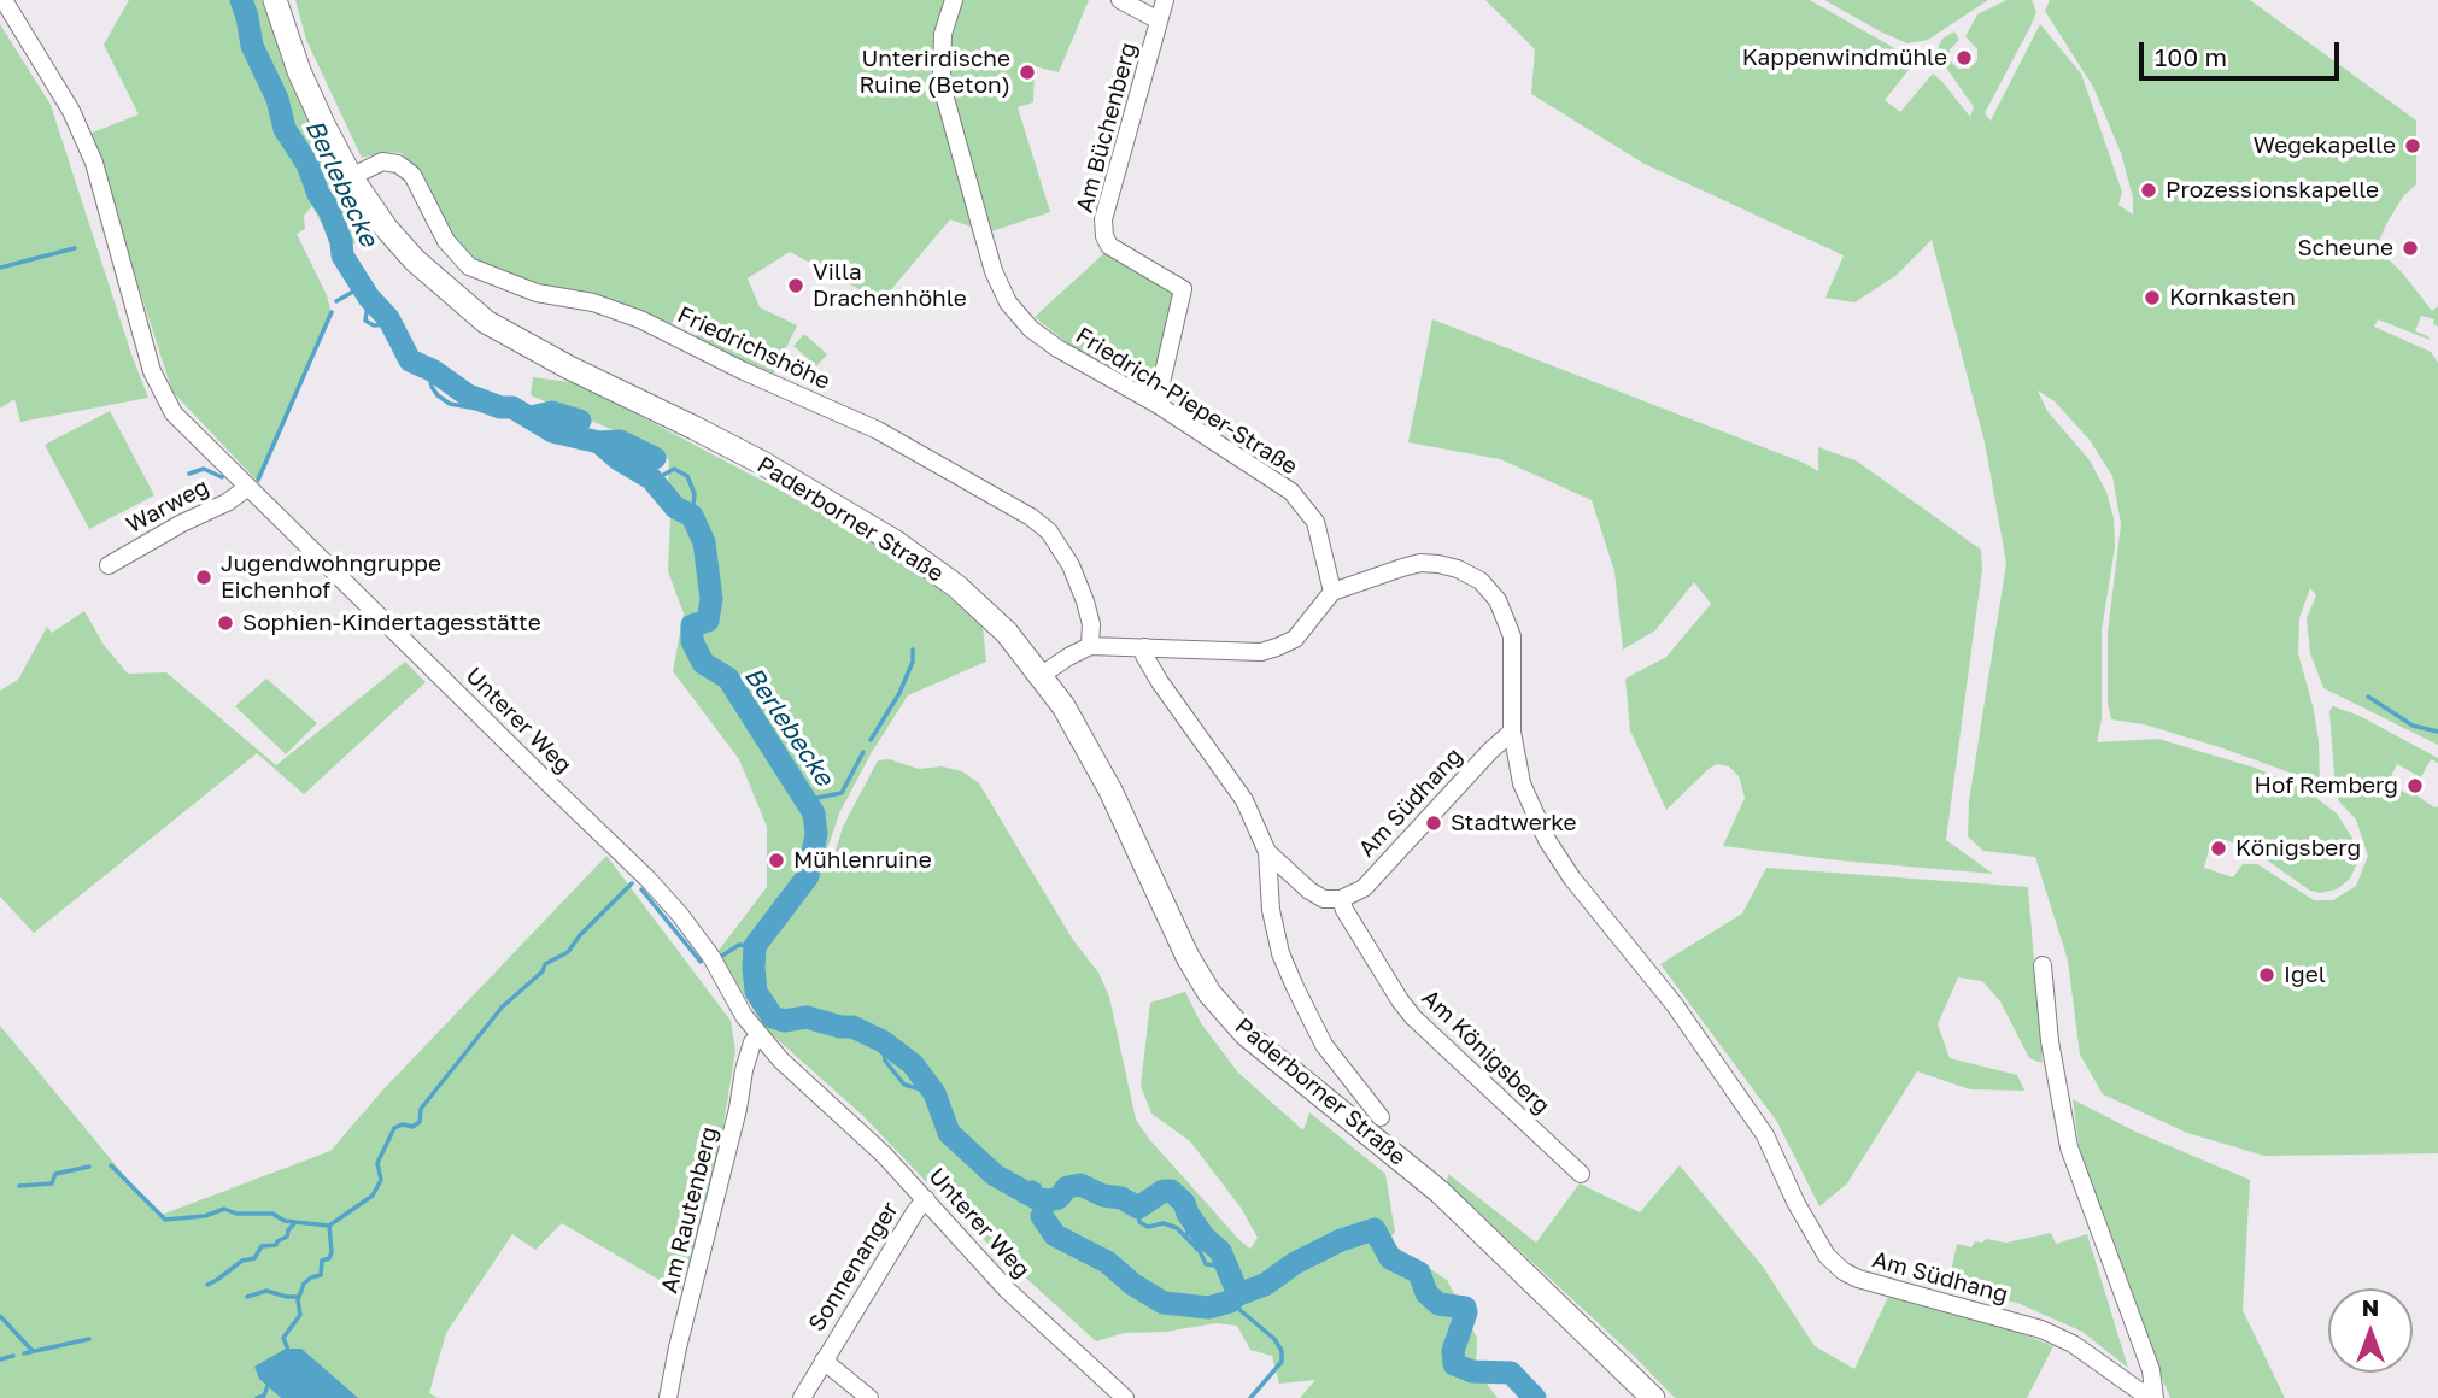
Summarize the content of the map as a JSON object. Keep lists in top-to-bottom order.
{
  "streets": {
    "main road": ["Paderborner Straße"],
    "street": [
      "Am Büchenberg",
      "Friedrichshöhe",
      "Friedrich-Pieper-Straße",
      "Warweg",
      "Unterer Weg",
      "Am Südhang",
      "Am Königsberg",
      "Am Rautenberg",
      "Sonnenanger"
    ]
  },
  "crossings": [
    ["Am Büchenberg", "Friedrich-Pieper-Straße"],
    ["Friedrichshöhe", "Paderborner Straße"],
    ["Friedrich-Pieper-Straße", "Am Südhang"],
    ["Warweg", "Unterer Weg"],
    ["Unterer Weg", "Am Rautenberg"],
    ["Unterer Weg", "Sonnenanger"],
    ["Am Südhang", "Am Königsberg"]
  ],
  "water": ["Berlebecke"],
  "places": [
    "Kappenwindmühle",
    "Unterirdische Ruine (Beton)",
    "Wegekapelle",
    "Prozessionskapelle",
    "Scheune",
    "Villa Drachenhöhle",
    "Kornkasten",
    "Jugendwohngruppe Eichenhof",
    "Sophien-Kindertagesstätte",
    "Hof Remberg",
    "Stadtwerke",
    "Königsberg",
    "Mühlenruine",
    "Igel"
  ],
  "scale_bar": "100 m",
  "north": "top"
}
